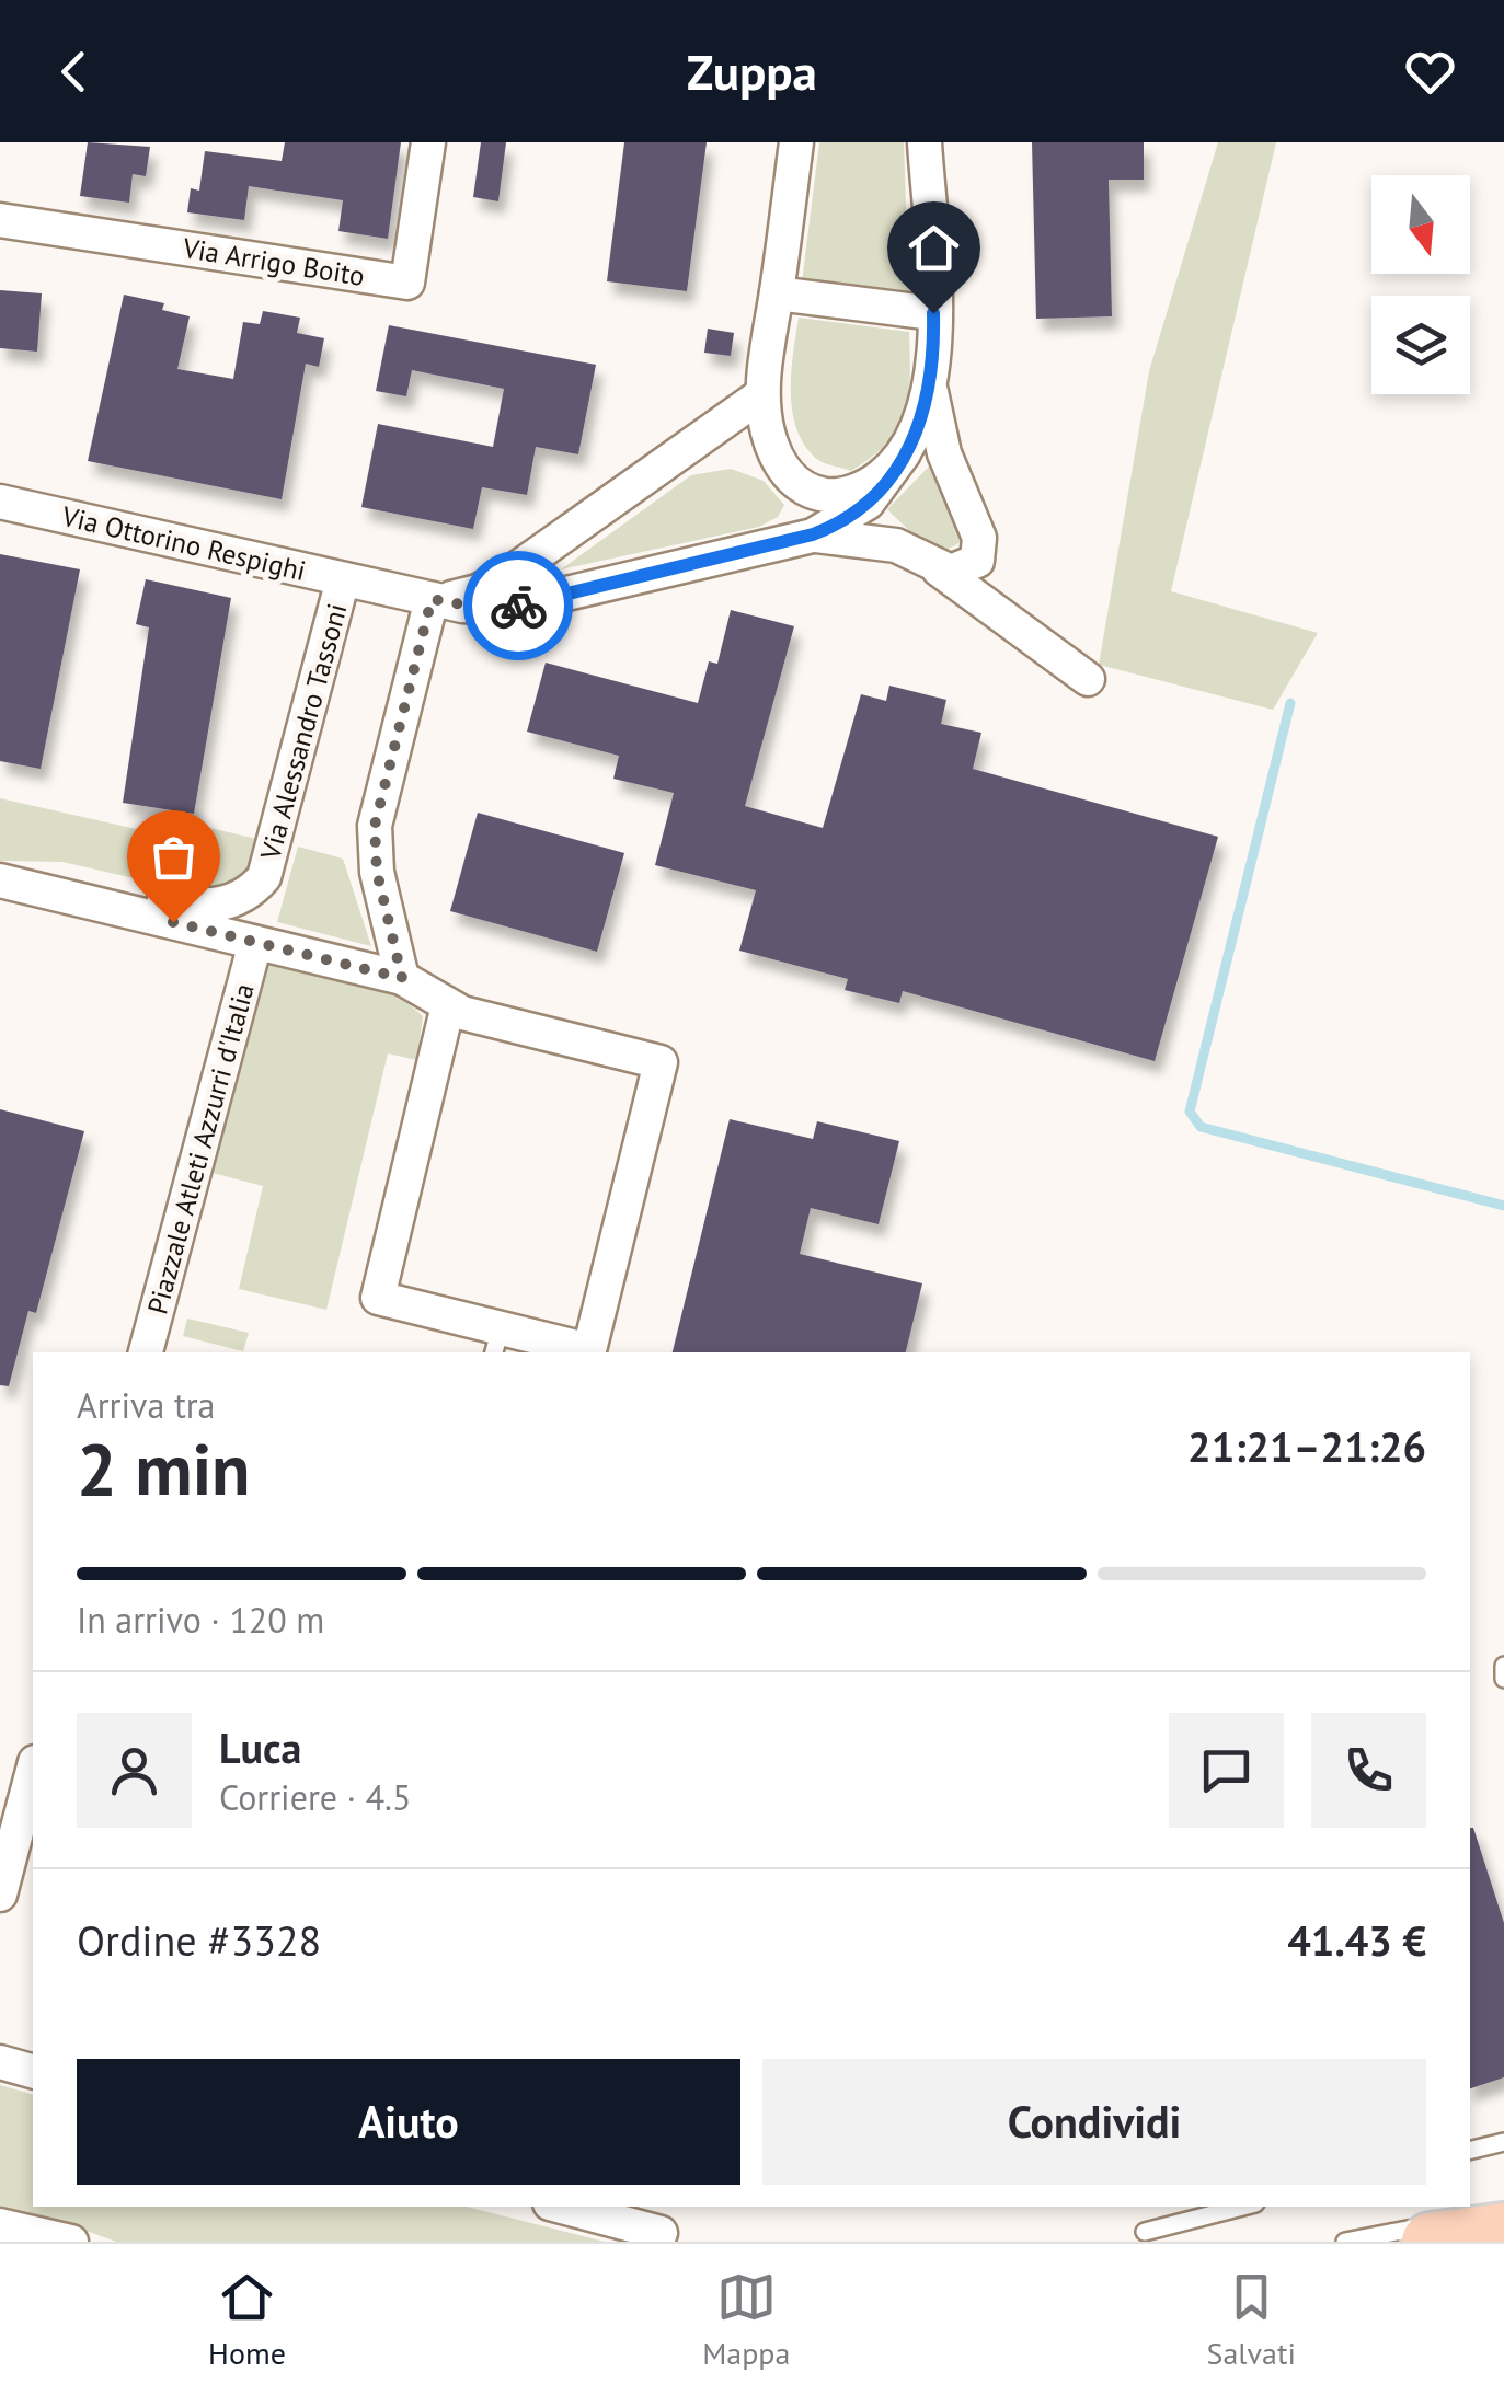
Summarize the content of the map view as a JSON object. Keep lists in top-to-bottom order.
{
  "streets": {
    "street": [
      "Via Arrigo Boito",
      "Via Ottorino Respighi",
      "Via Alessandro Tassoni",
      "Piazzale Atleti Azzurri d'Italia"
    ]
  },
  "crossings": [
    ["Via Ottorino Respighi", "Via Alessandro Tassoni"],
    ["Via Alessandro Tassoni", "Piazzale Atleti Azzurri d'Italia"]
  ],
  "north": "bottom",
  "page": {
    "header": "Zuppa",
    "heading": ["2 min", "Arriva tra", "21:21–21:26"],
    "panel": [
      "Luca",
      "Corriere · 4.5",
      "Ordine #3328",
      "41.43 €"
    ],
    "bar": "In arrivo · 120 m",
    "buttons": ["Aiuto", "Condividi"],
    "tabs": ["Home", "Mappa", "Salvati"]
  }
}
